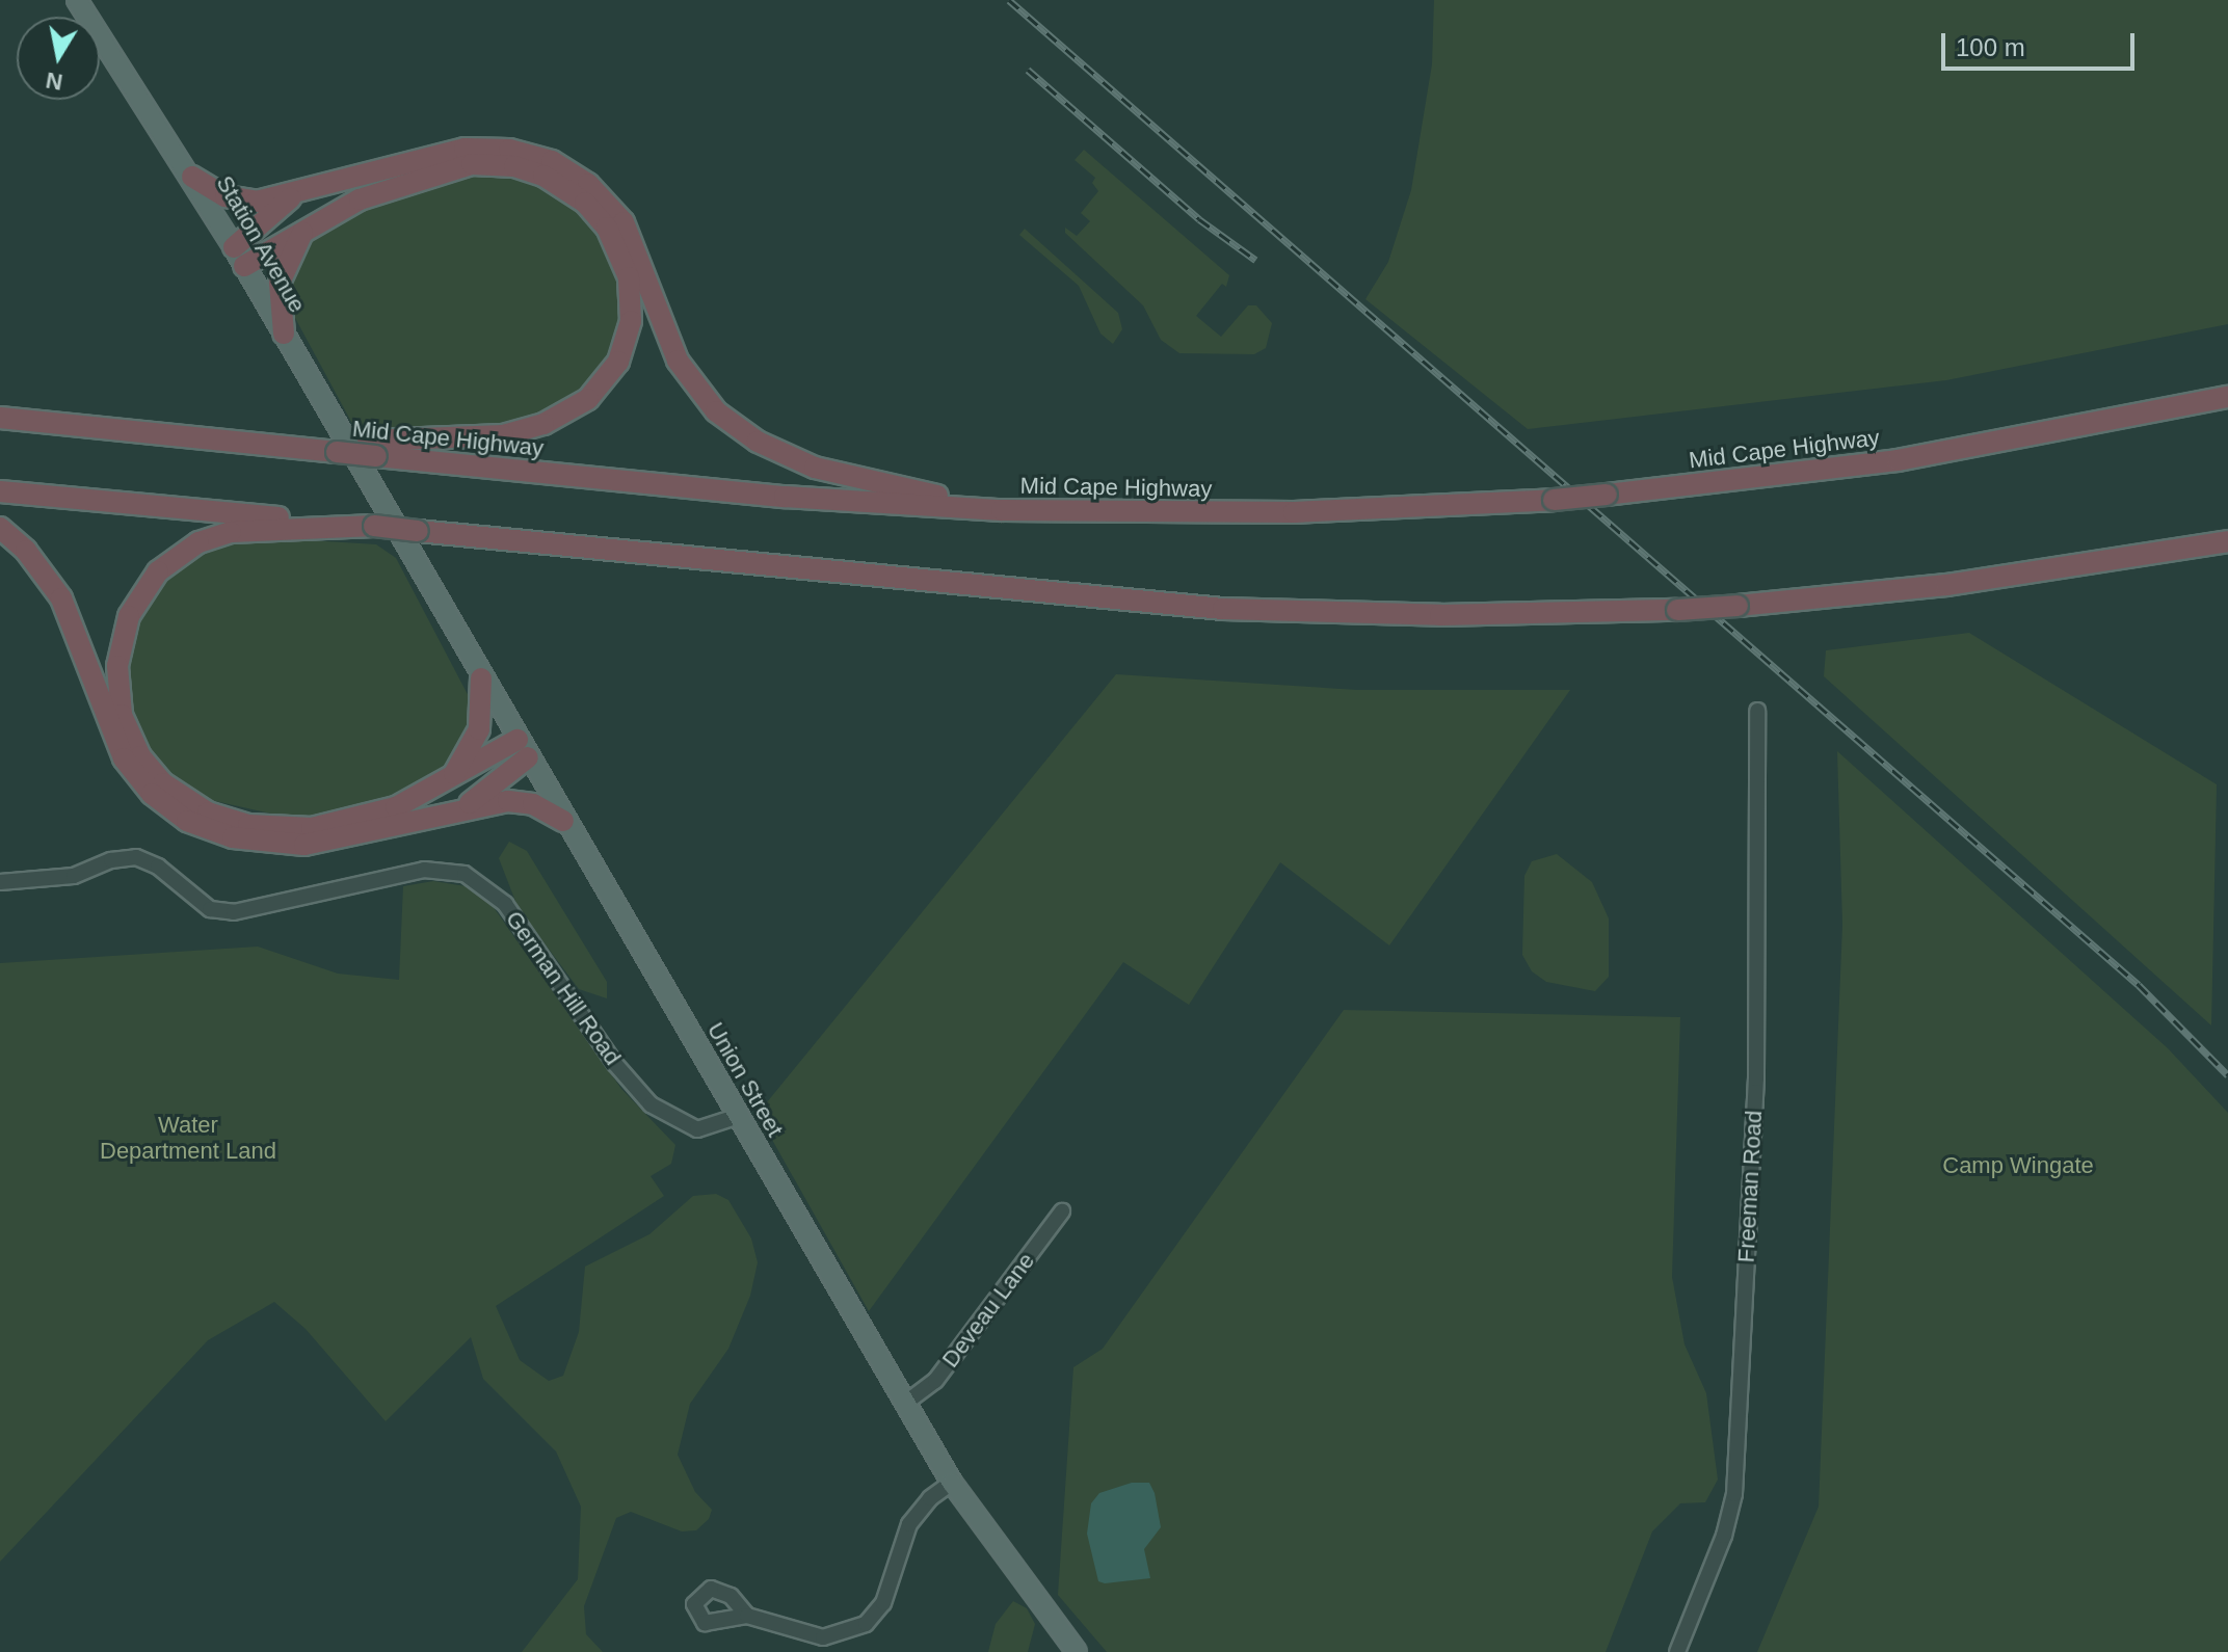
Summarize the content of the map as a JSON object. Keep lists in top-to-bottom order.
{
  "streets": {
    "highway": ["Mid Cape Highway"],
    "main road": ["Station Avenue", "Union Street"],
    "street": ["German Hill Road", "Freeman Road", "Deveau Lane"]
  },
  "crossings": [
    ["Station Avenue", "Union Street"],
    ["German Hill Road", "Union Street"],
    ["Union Street", "Deveau Lane"]
  ],
  "parks": ["Water Department Land", "Camp Wingate"],
  "scale_bar": "100 m",
  "north": "bottom"
}
